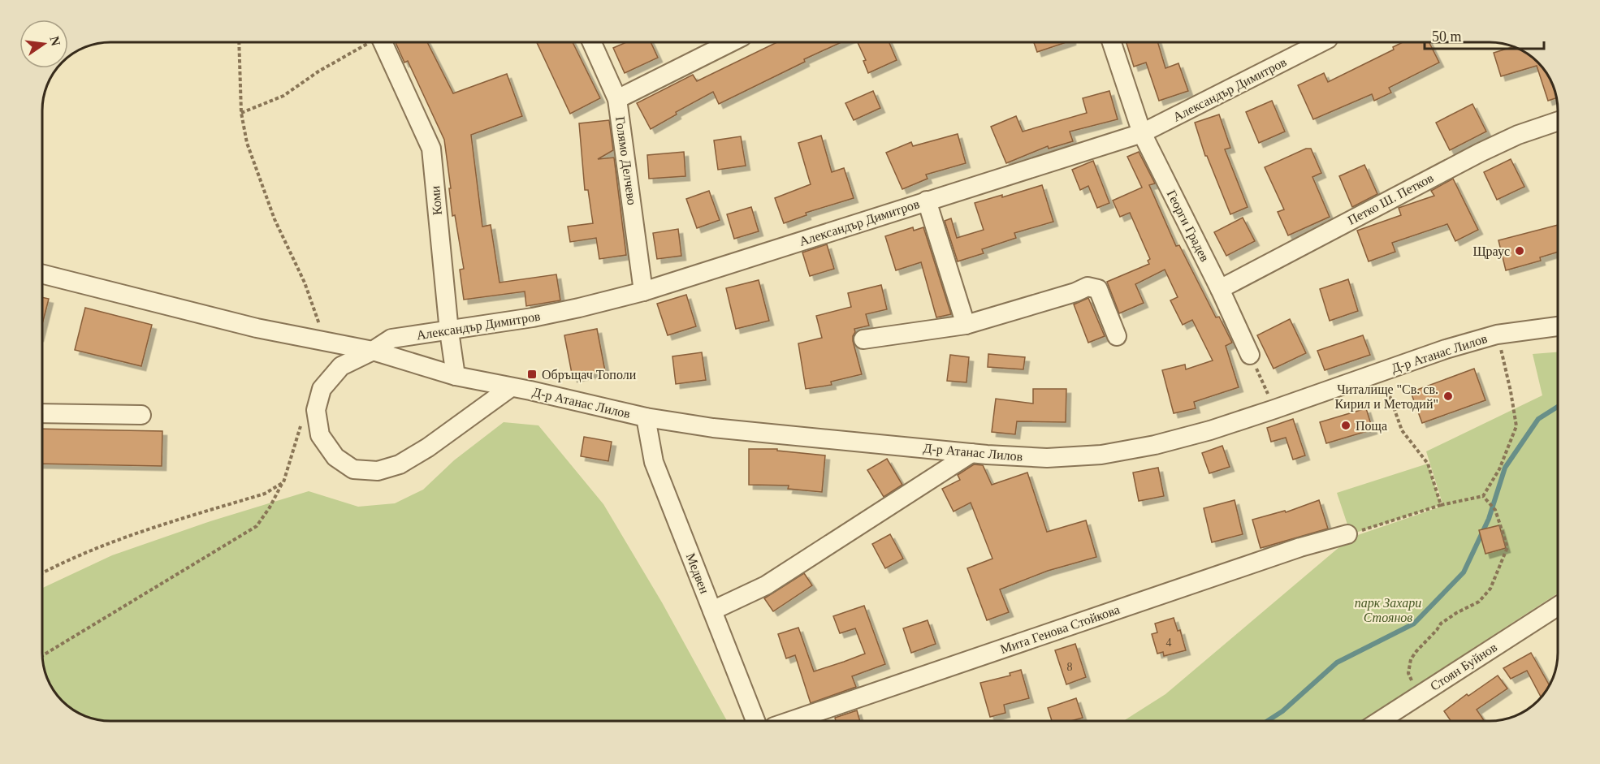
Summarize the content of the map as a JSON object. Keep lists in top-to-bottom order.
{
  "streets": {
    "street": [
      "Александър Димитров",
      "Голямо Делчево",
      "Петко Ш. Петков",
      "Коми",
      "Георги Градев",
      "Д-р Атанас Лилов",
      "Медвен",
      "Мита Генова Стойкова",
      "Стоян Буйнов"
    ]
  },
  "crossings": [
    ["Александър Димитров", "Голямо Делчево"],
    ["Александър Димитров", "Коми"],
    ["Александър Димитров", "Георги Градев"],
    ["Александър Димитров", "Д-р Атанас Лилов"],
    ["Петко Ш. Петков", "Георги Градев"],
    ["Коми", "Д-р Атанас Лилов"],
    ["Д-р Атанас Лилов", "Медвен"]
  ],
  "parks": ["парк Захари Стоянов"],
  "places": {
    "other": ["Щраус", "Читалище \"Св. св. Кирил и Методий\"", "Поща"],
    "transit": ["Обръщач Тополи"]
  },
  "house_numbers": ["4", "8"],
  "scale_bar": "50 m",
  "north": "right"
}
